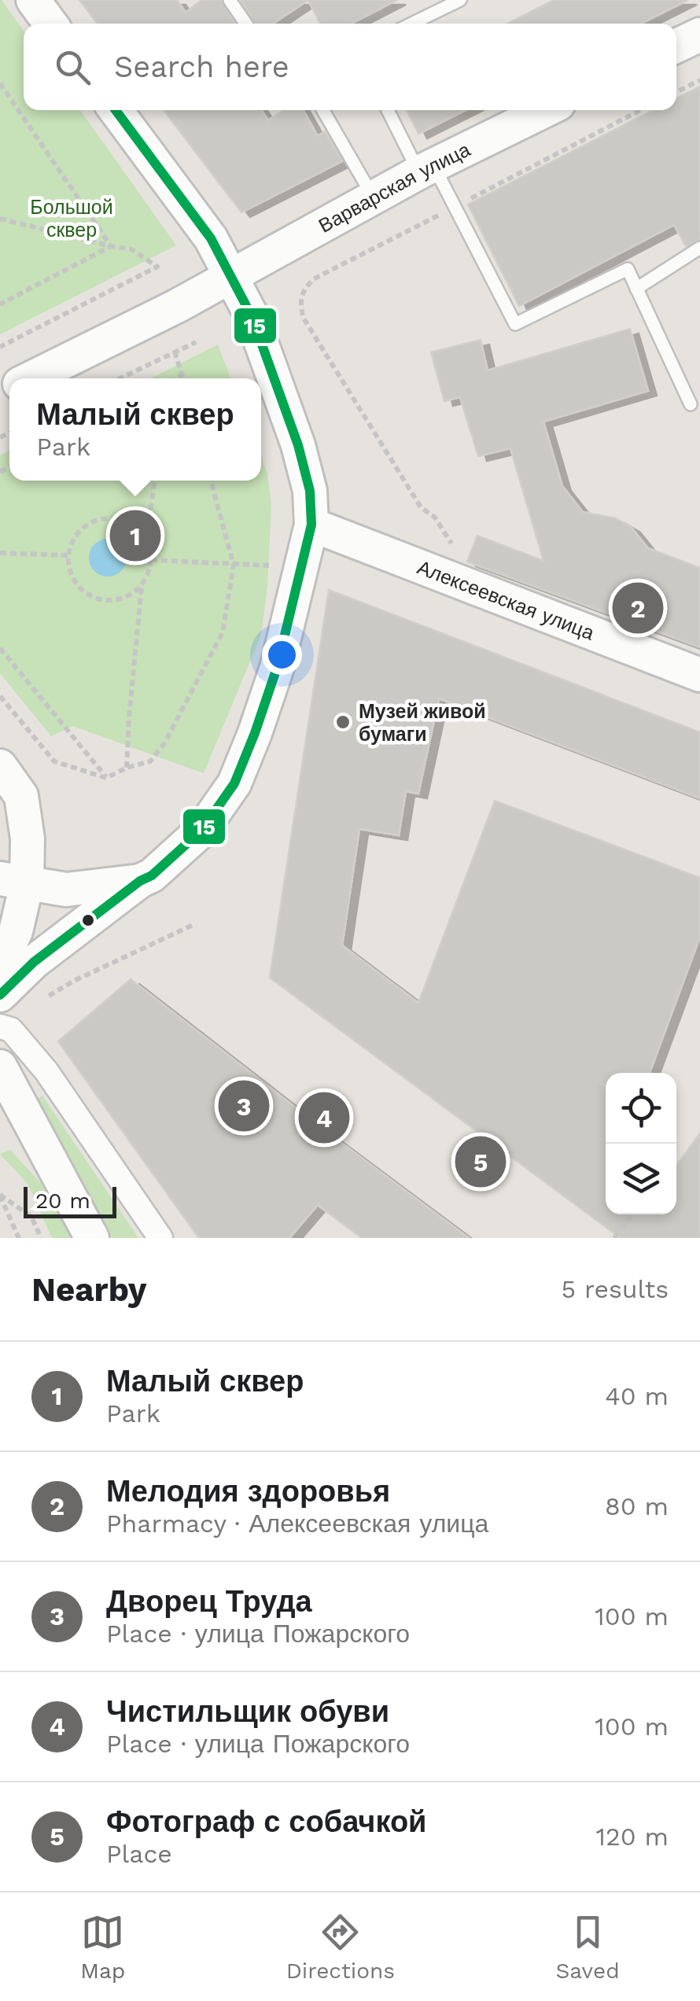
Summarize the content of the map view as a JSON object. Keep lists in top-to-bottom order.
{
  "streets": {
    "street": ["Варварская улица", "Алексеевская улица"]
  },
  "parks": ["Большой сквер"],
  "places": ["Музей живой бумаги"],
  "lines": ["transit line 15"],
  "scale_bar": "20 m",
  "page": {
    "search": "Search here",
    "popup": ["Малый сквер", "Park"],
    "pins": [
      "1",
      "2",
      "3",
      "4",
      "5"
    ],
    "scale": "20 m",
    "heading": ["Nearby", "5 results"],
    "list": [
      {
        "mark": "1",
        "name": "Малый сквер",
        "note": "Park",
        "value": "40 m"
      },
      {
        "mark": "2",
        "name": "Мелодия здоровья",
        "note": "Pharmacy · Алексеевская улица",
        "value": "80 m"
      },
      {
        "mark": "3",
        "name": "Дворец Труда",
        "note": "Place · улица Пожарского",
        "value": "100 m"
      },
      {
        "mark": "4",
        "name": "Чистильщик обуви",
        "note": "Place · улица Пожарского",
        "value": "100 m"
      },
      {
        "mark": "5",
        "name": "Фотограф с собачкой",
        "note": "Place",
        "value": "120 m"
      }
    ],
    "nav": ["Map", "Directions", "Saved"]
  }
}
